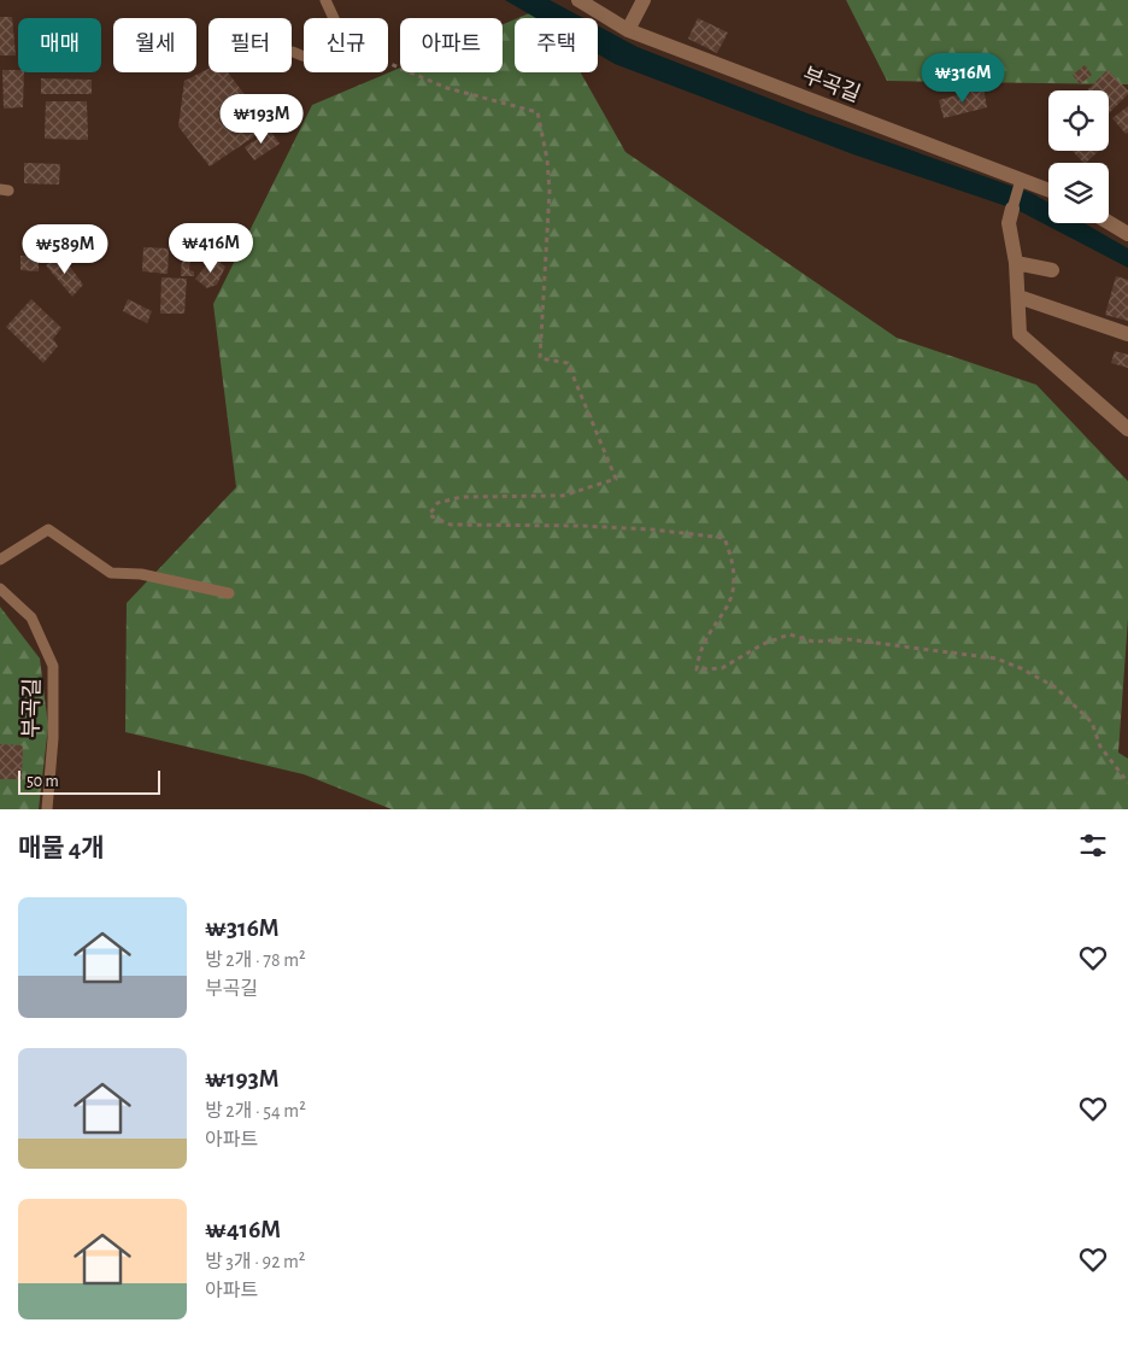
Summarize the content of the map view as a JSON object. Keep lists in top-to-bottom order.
{
  "streets": {
    "street": ["부곡길"]
  },
  "scale_bar": "50 m",
  "page": {
    "chip": [
      "매매",
      "월세",
      "필터",
      "신규",
      "아파트",
      "주택"
    ],
    "price": [
      "₩316M",
      "₩193M",
      "₩416M",
      "₩589M"
    ],
    "scale": "50 m",
    "heading": "매물 4개",
    "list": [
      {
        "name": "₩316M",
        "note": "방 2개 · 78 m² · 부곡길"
      },
      {
        "name": "₩193M",
        "note": "방 2개 · 54 m² · 아파트"
      },
      {
        "name": "₩416M",
        "note": "방 3개 · 92 m² · 아파트"
      }
    ]
  }
}
